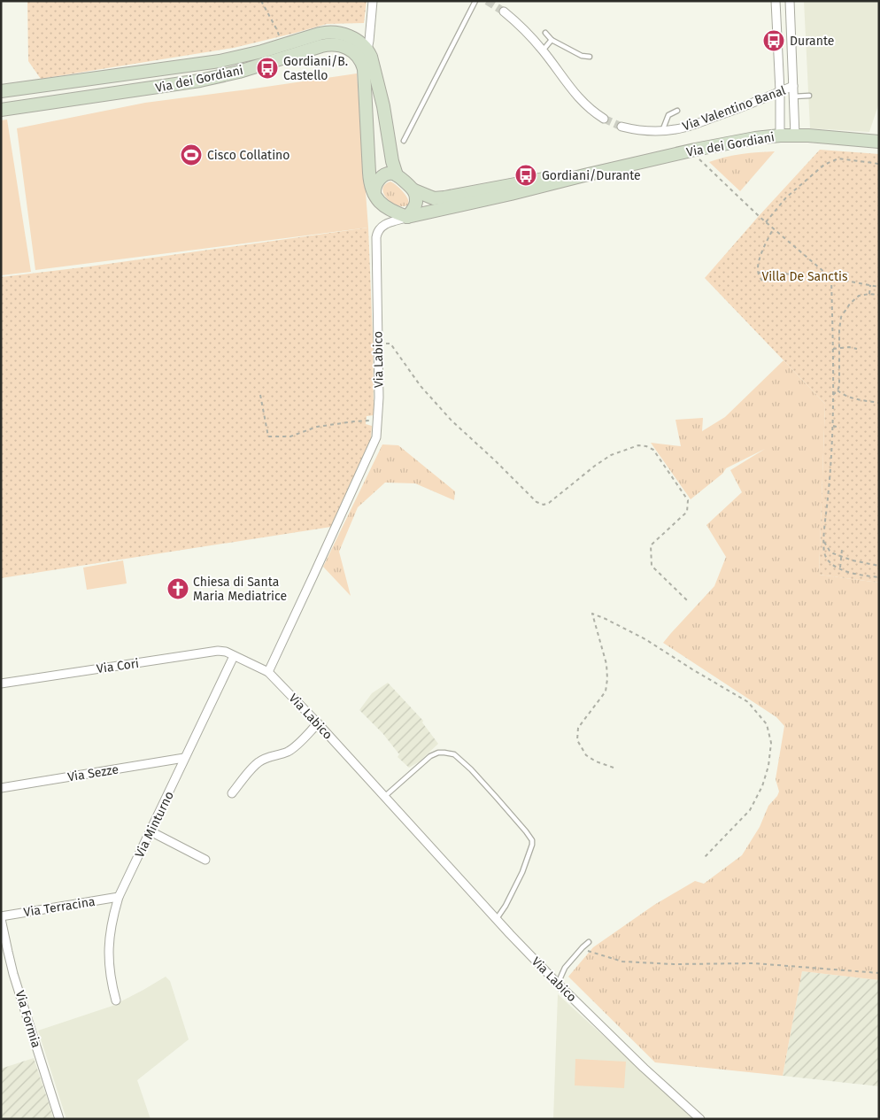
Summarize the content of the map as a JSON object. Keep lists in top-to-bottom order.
{
  "streets": {
    "street": [
      "Via dei Gordiani",
      "Via Valentino Banal",
      "Via Labico",
      "Via Cori",
      "Via Sezze",
      "Via Minturno",
      "Via Terracina",
      "Via Formia"
    ]
  },
  "crossings": [
    ["Via dei Gordiani", "Via Labico"],
    ["Via Labico", "Via Cori"],
    ["Via Cori", "Via Minturno"],
    ["Via Sezze", "Via Minturno"],
    ["Via Minturno", "Via Terracina"],
    ["Via Terracina", "Via Formia"]
  ],
  "parks": ["Villa De Sanctis"],
  "places": {
    "bus stop": ["Durante", "Gordiani/B. Castello", "Gordiani/Durante"],
    "sports": ["Cisco Collatino"],
    "church": ["Chiesa di Santa Maria Mediatrice"]
  }
}
